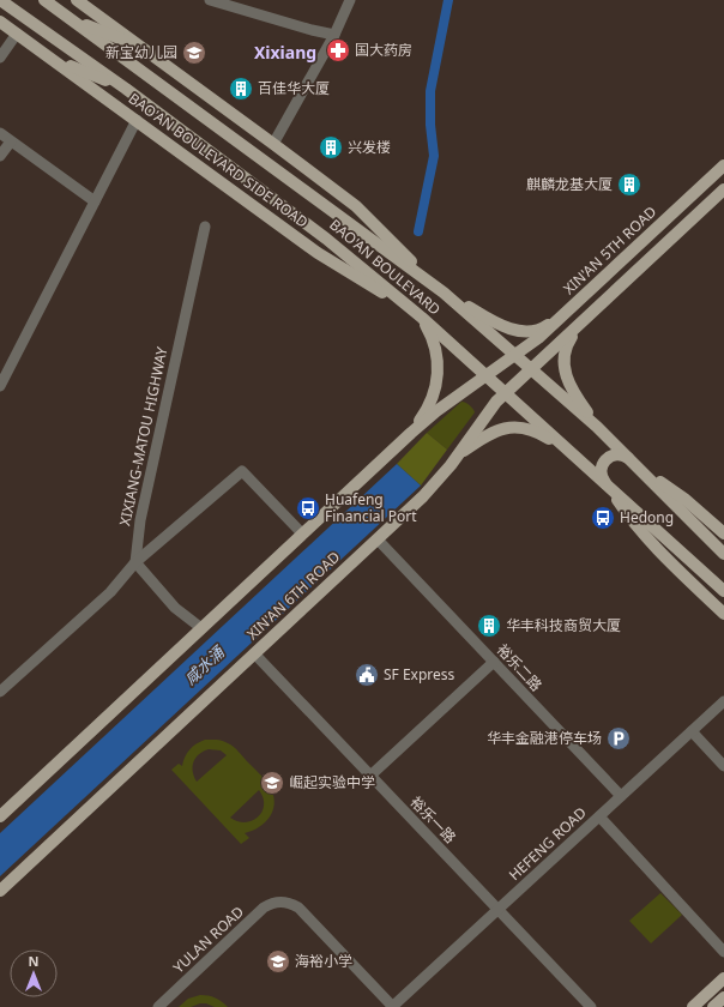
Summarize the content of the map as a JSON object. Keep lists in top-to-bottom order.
{
  "streets": {
    "main road": [
      "BAO'AN BOULEVARD SIDE ROAD",
      "XIN'AN 5TH ROAD",
      "BAO'AN BOULEVARD",
      "XIN'AN 6TH ROAD"
    ],
    "street": [
      "XIXIANG-MATOU HIGHWAY",
      "裕乐二路",
      "裕乐一路",
      "HEFENG ROAD",
      "YULAN ROAD"
    ]
  },
  "crossings": [
    ["BAO'AN BOULEVARD SIDE ROAD", "BAO'AN BOULEVARD"],
    ["XIN'AN 5TH ROAD", "BAO'AN BOULEVARD"],
    ["BAO'AN BOULEVARD", "XIN'AN 6TH ROAD"],
    ["XIN'AN 6TH ROAD", "裕乐二路"],
    ["XIN'AN 6TH ROAD", "裕乐一路"],
    ["裕乐二路", "HEFENG ROAD"],
    ["裕乐一路", "HEFENG ROAD"],
    ["HEFENG ROAD", "YULAN ROAD"]
  ],
  "districts": ["Xixiang"],
  "water": ["咸水涌"],
  "places": {
    "pharmacy": ["国大药房"],
    "school or university": ["新宝幼儿园", "崛起实验中学", "海裕小学"],
    "building": [
      "百佳华大厦",
      "兴发楼",
      "麒麟龙基大厦",
      "华丰科技商贸大厦"
    ],
    "bus stop": ["Huafeng Financial Port", "Hedong"],
    "public building": ["SF Express"],
    "parking": ["华丰金融港停车场"]
  },
  "north": "top"
}
